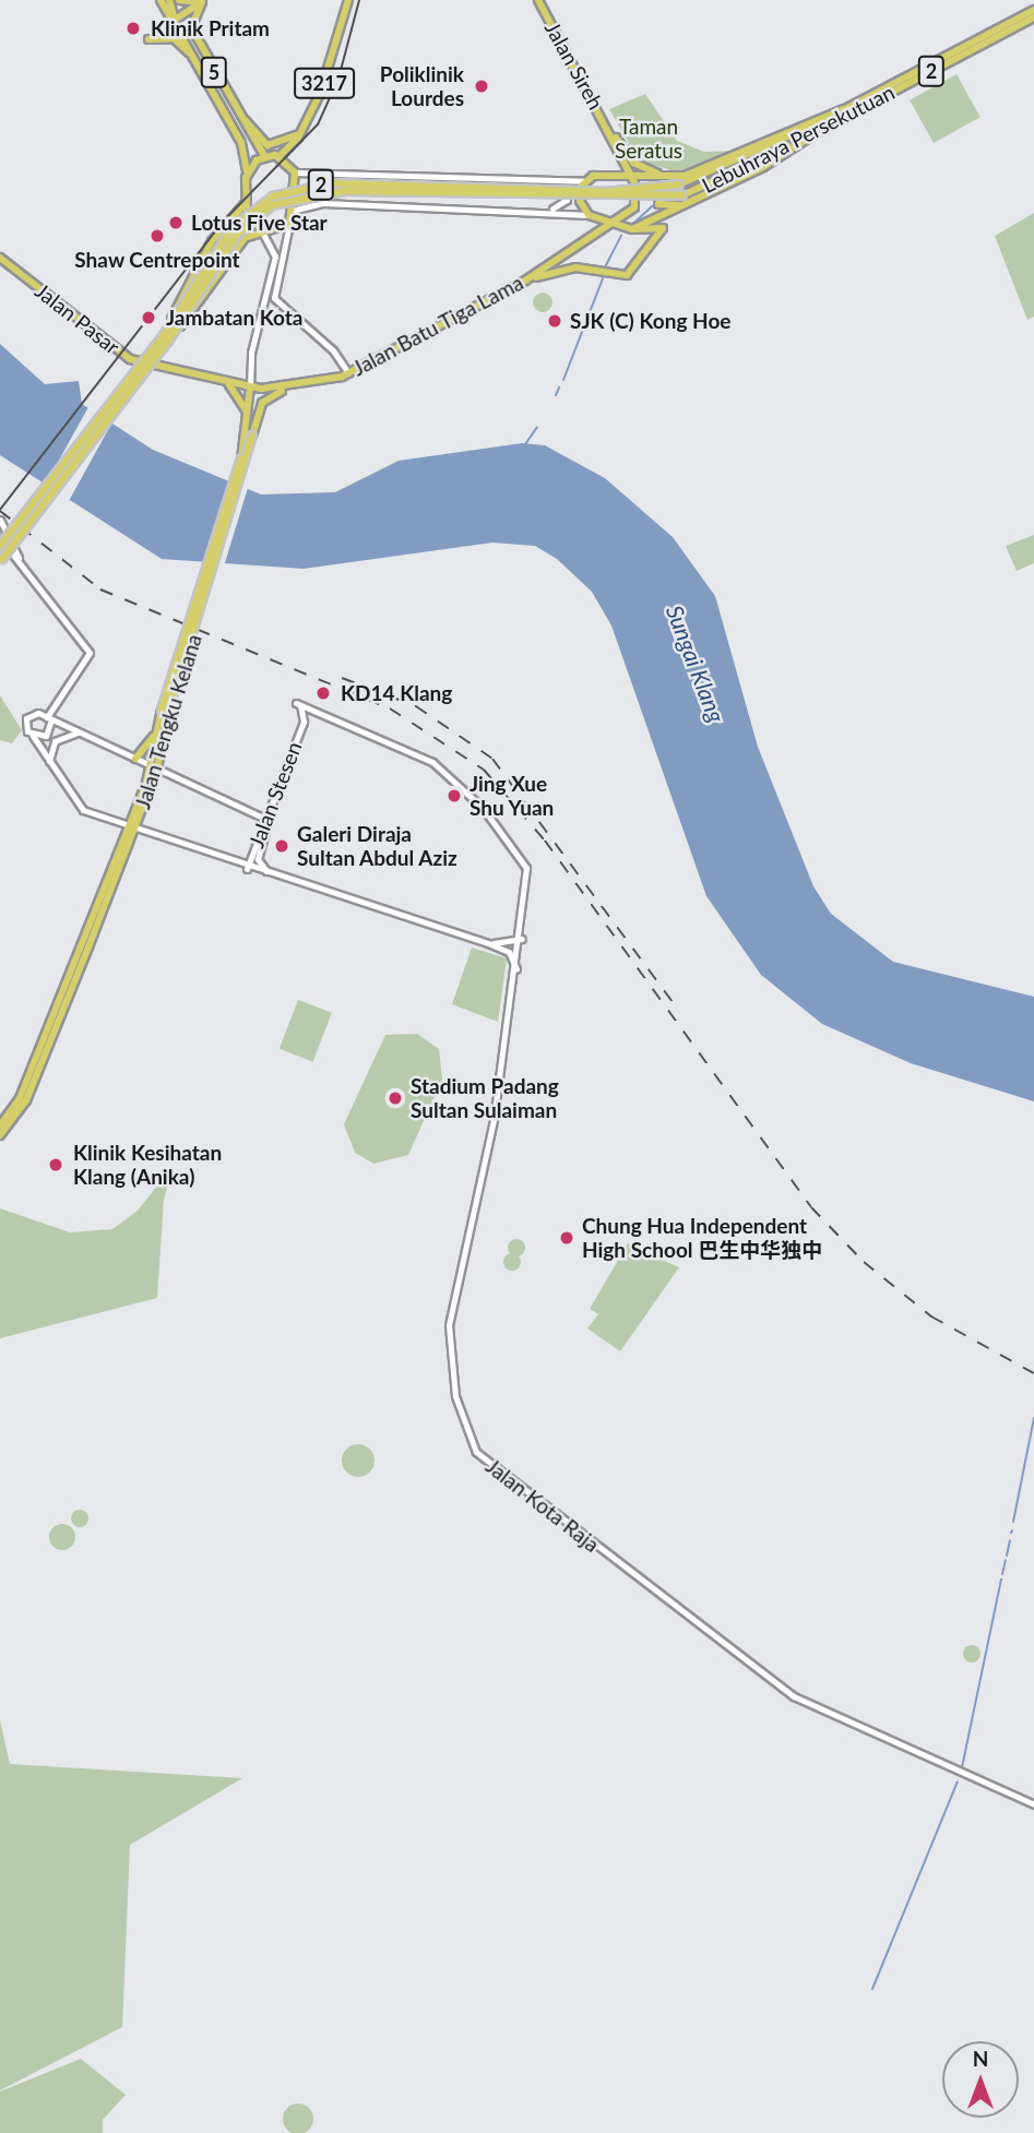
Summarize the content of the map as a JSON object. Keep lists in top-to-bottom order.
{
  "streets": {
    "highway": [
      "Jalan Sireh",
      "2",
      "5",
      "3217",
      "Lebuhraya Persekutuan",
      "Jalan Pasar",
      "Jalan Batu Tiga Lama",
      "Jalan Tengku Kelana"
    ],
    "main road": ["Jalan Stesen", "Jalan Kota Raja"]
  },
  "crossings": [
    ["Jalan Sireh", "Jalan Batu Tiga Lama"],
    ["2", "Lebuhraya Persekutuan"],
    ["5", "3217"],
    ["Jalan Pasar", "Jalan Batu Tiga Lama"],
    ["Jalan Pasar", "Jalan Tengku Kelana"],
    ["Jalan Batu Tiga Lama", "Jalan Tengku Kelana"],
    ["Jalan Stesen", "Jalan Kota Raja"]
  ],
  "water": ["Sungai Klang"],
  "parks": ["Taman Seratus"],
  "places": [
    "Klinik Pritam",
    "Poliklinik Lourdes",
    "Lotus Five Star",
    "Shaw Centrepoint",
    "Jambatan Kota",
    "SJK (C) Kong Hoe",
    "KD14 Klang",
    "Jing Xue Shu Yuan",
    "Galeri Diraja Sultan Abdul Aziz",
    "Stadium Padang Sultan Sulaiman",
    "Klinik Kesihatan Klang (Anika)",
    "Chung Hua Independent High School 巴生中华独中"
  ],
  "north": "top"
}
